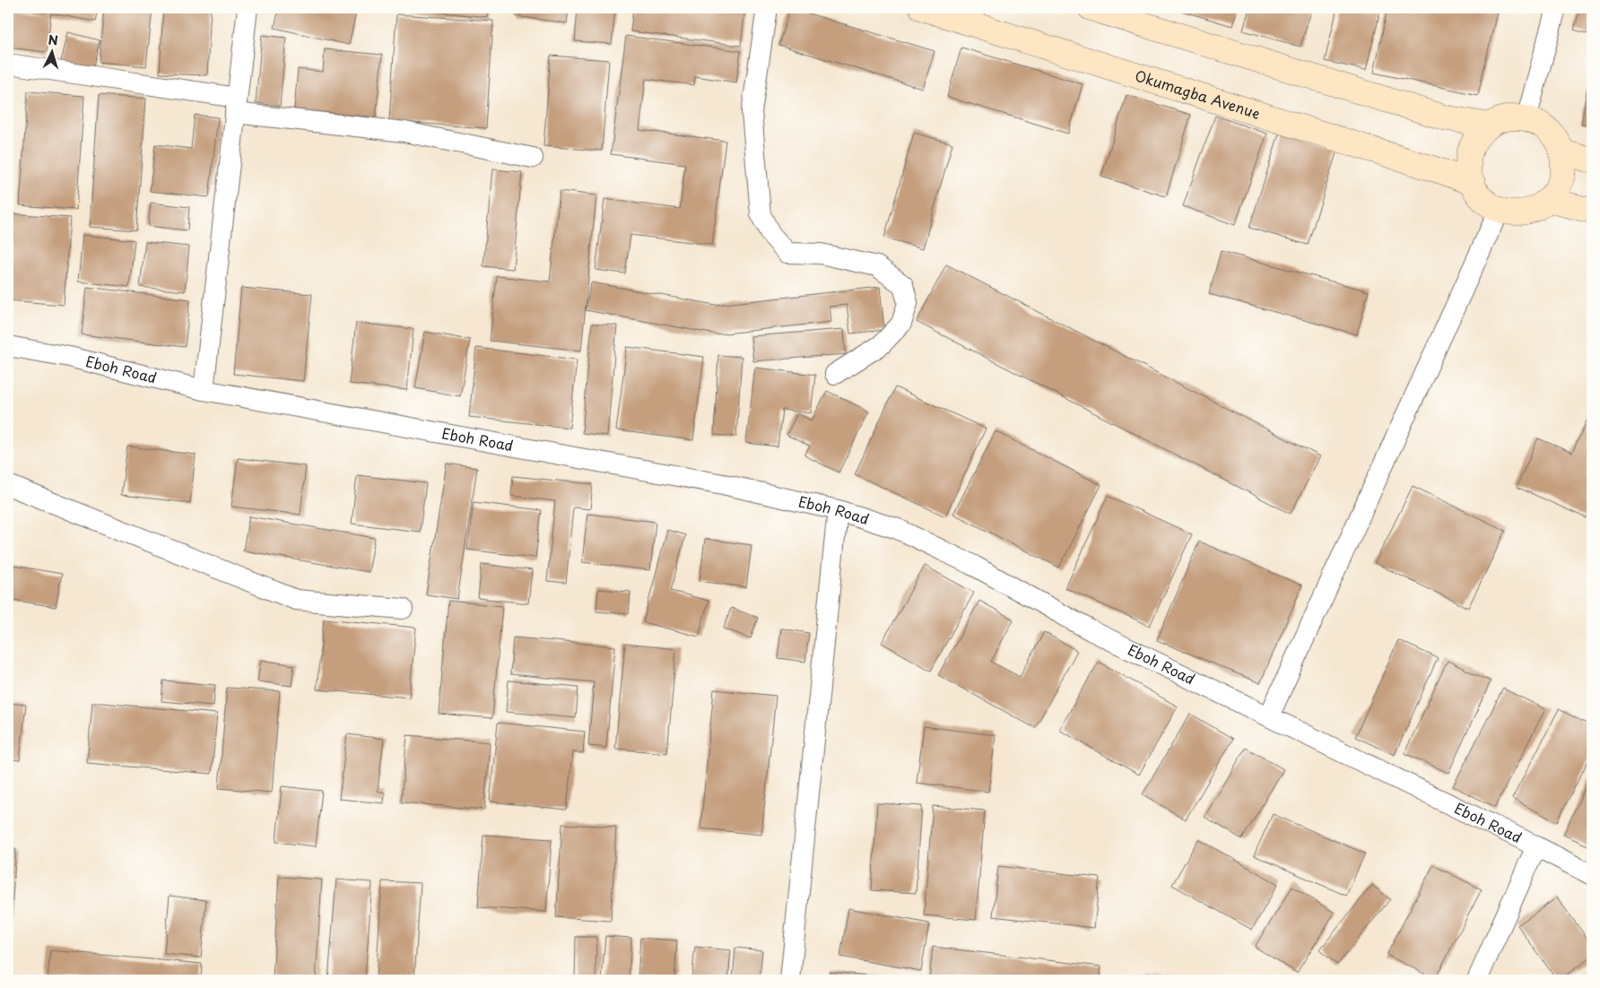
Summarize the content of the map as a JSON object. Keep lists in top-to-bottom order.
{
  "streets": {
    "main road": ["Okumagba Avenue"],
    "street": ["Eboh Road"]
  },
  "north": "top"
}
